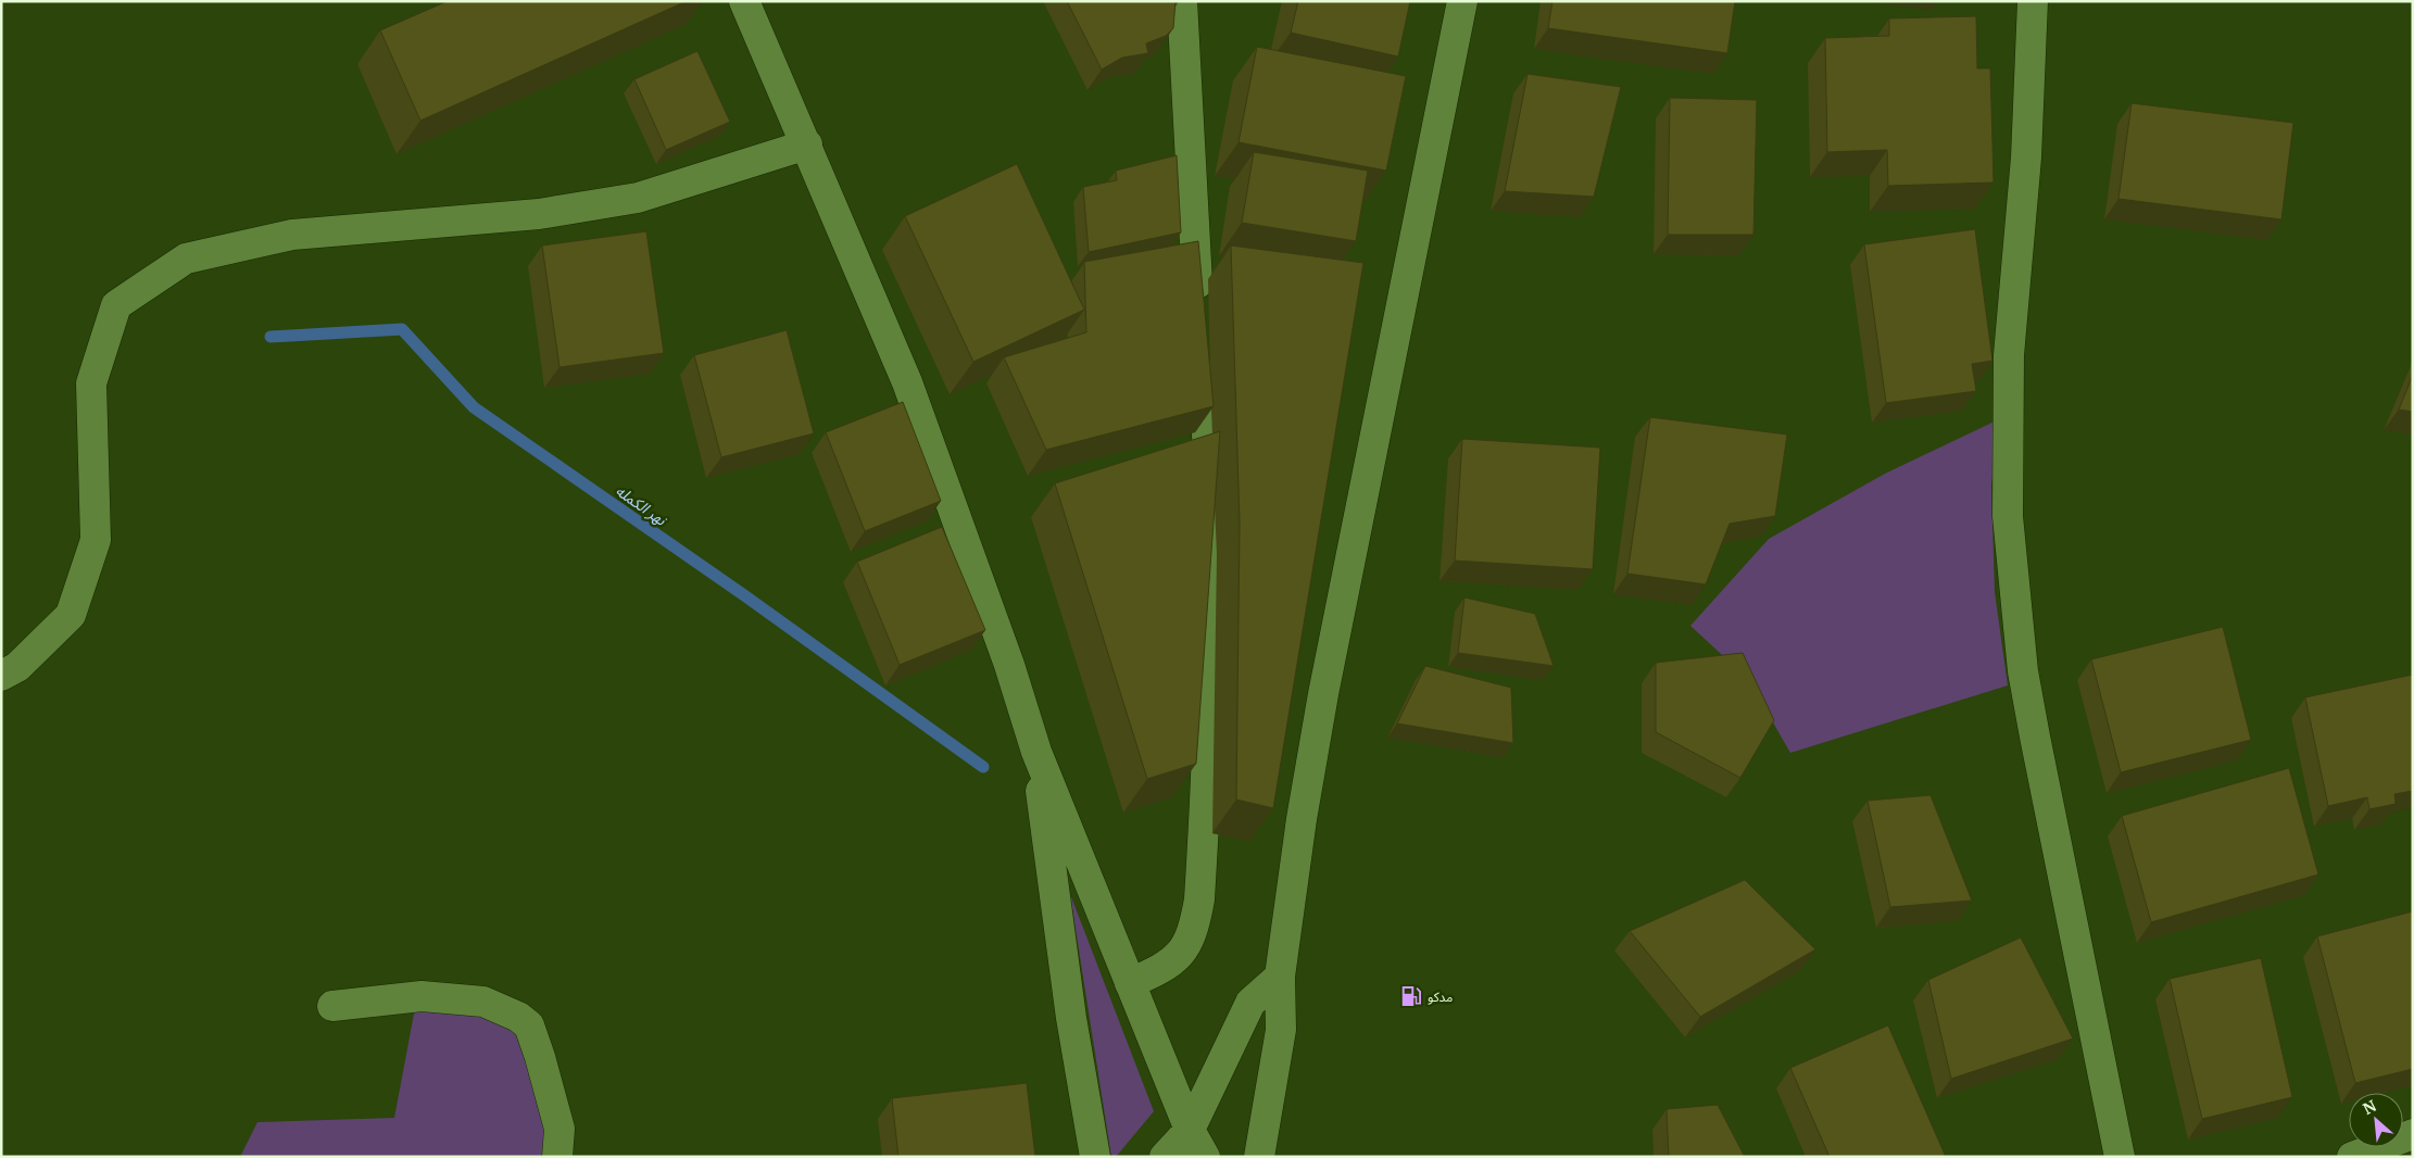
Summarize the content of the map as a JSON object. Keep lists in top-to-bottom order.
{
  "water": ["نهر الكمله"],
  "places": {
    "fuel station": ["مدكو"]
  },
  "north": "top left"
}
